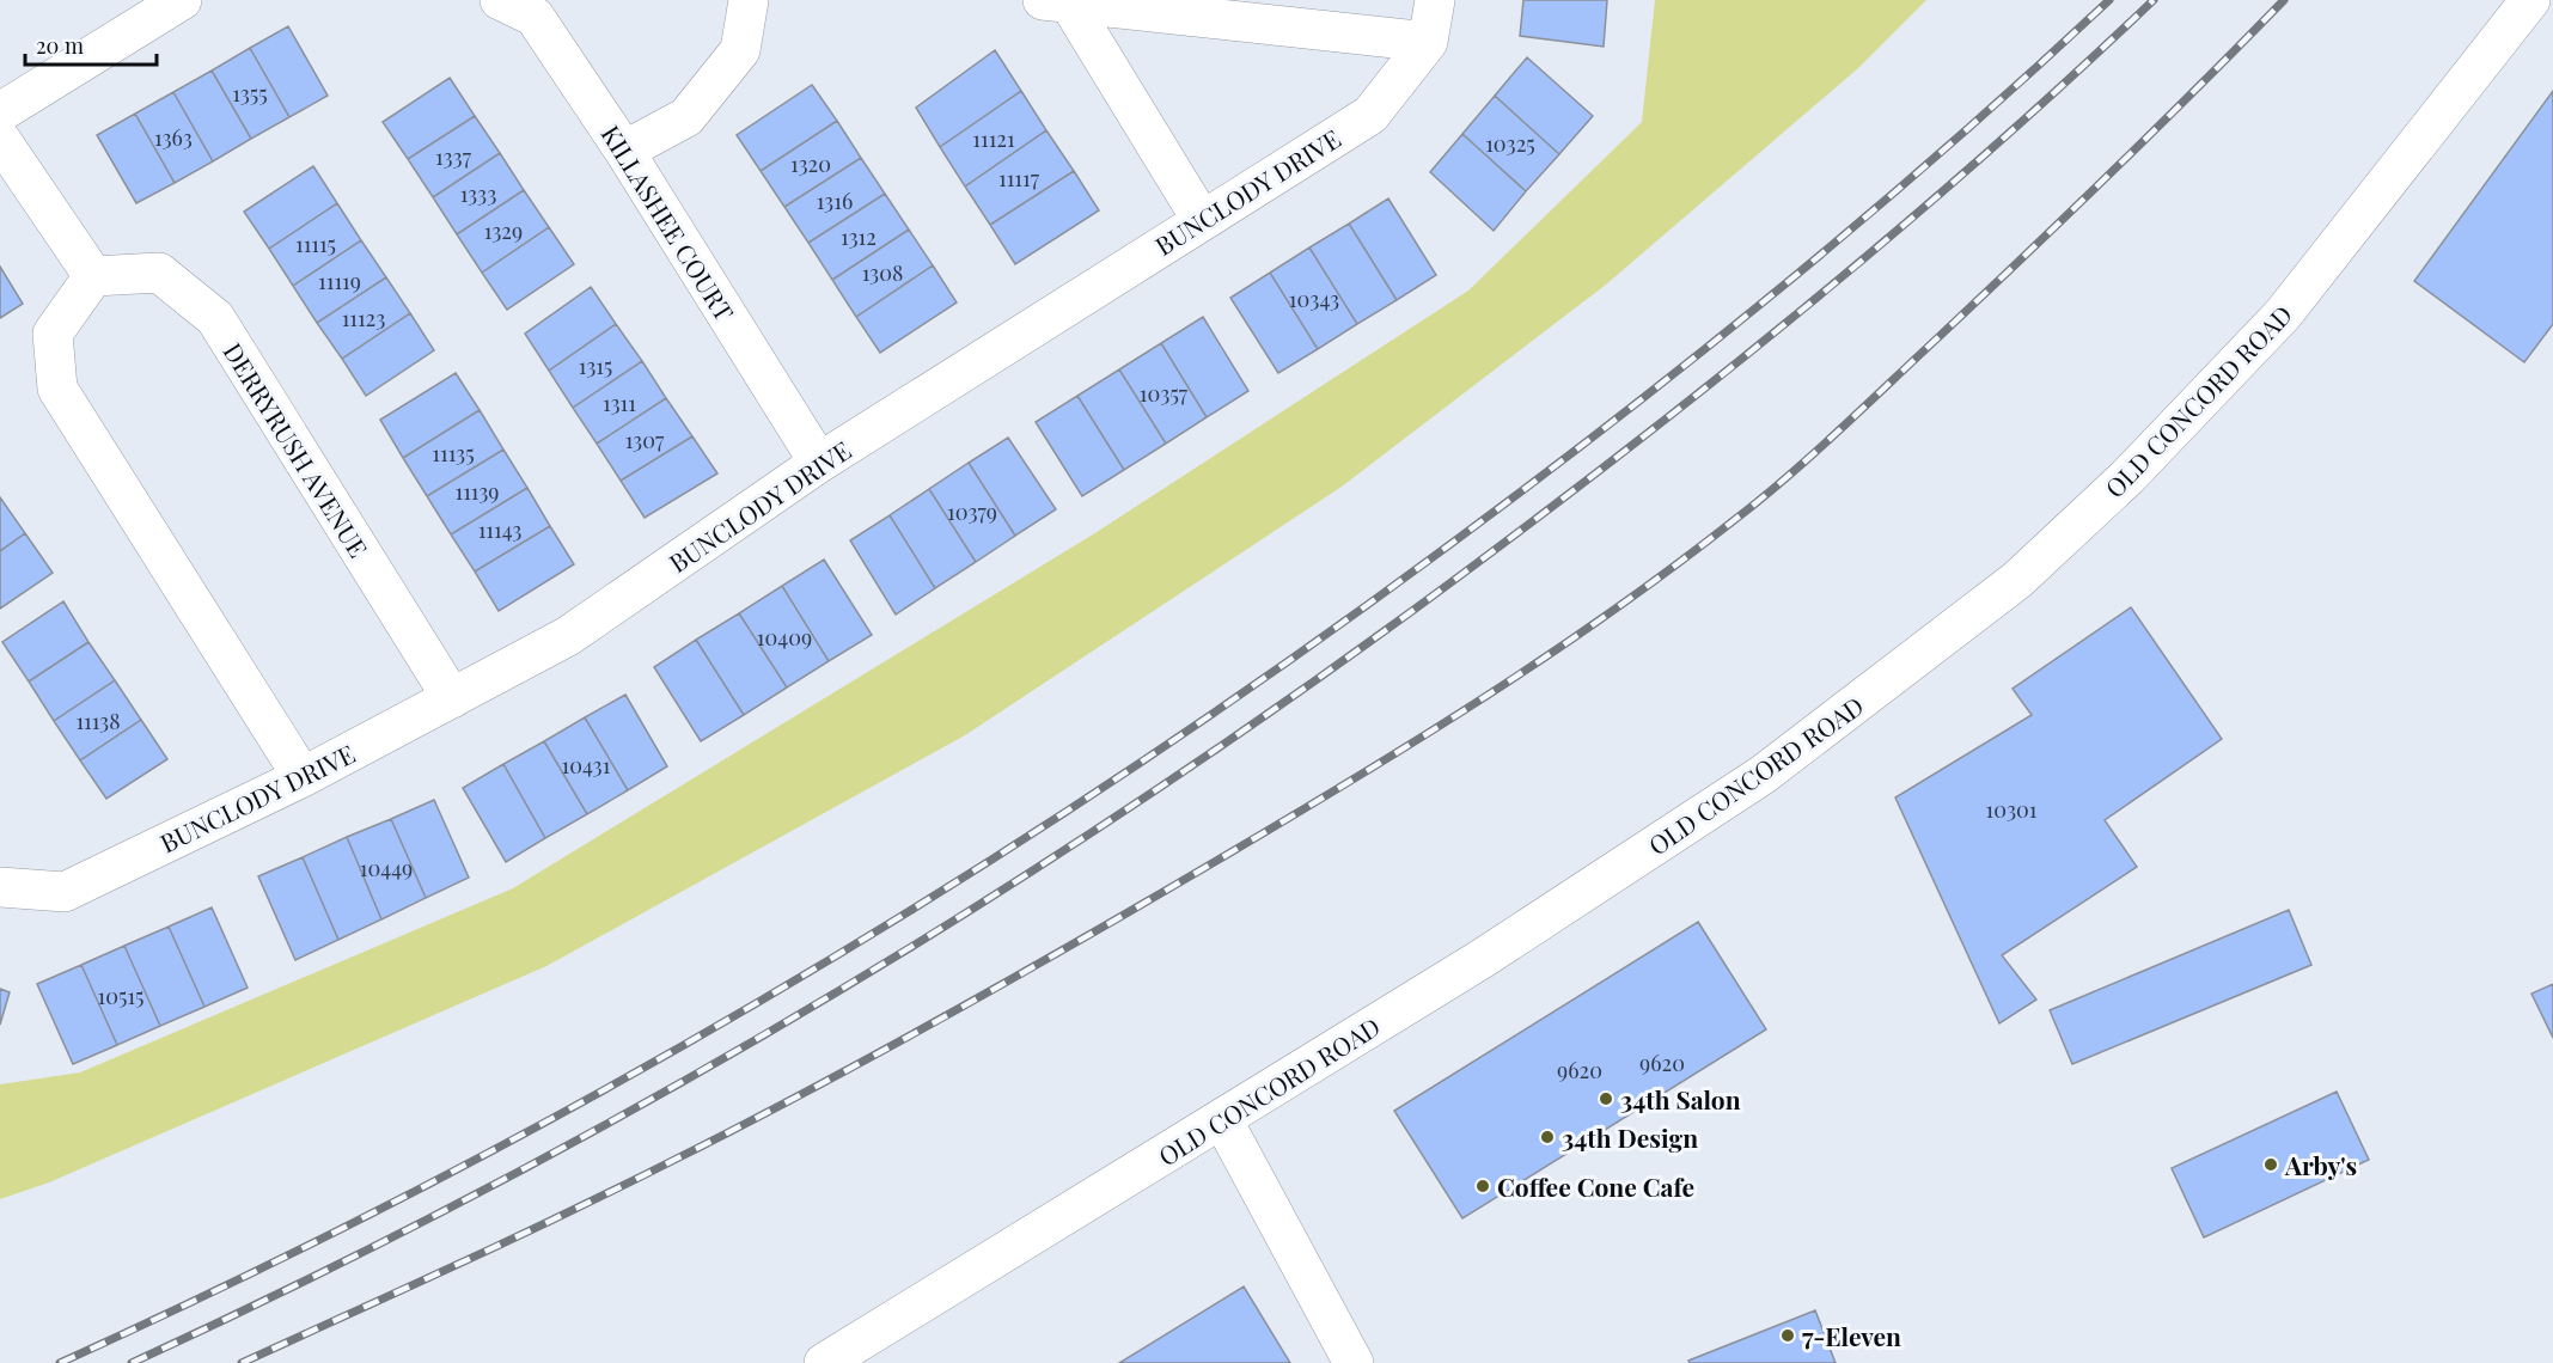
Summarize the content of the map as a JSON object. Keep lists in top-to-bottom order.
{
  "streets": {
    "street": [
      "BUNCLODY DRIVE",
      "KILLASHEE COURT",
      "OLD CONCORD ROAD",
      "DERRYRUSH AVENUE"
    ]
  },
  "crossings": [
    ["BUNCLODY DRIVE", "KILLASHEE COURT"],
    ["BUNCLODY DRIVE", "DERRYRUSH AVENUE"]
  ],
  "places": [
    "34th Salon",
    "34th Design",
    "Arby's",
    "Coffee Cone Cafe",
    "7-Eleven"
  ],
  "house_numbers": [
    "1355",
    "1363",
    "11121",
    "10325",
    "1337",
    "1320",
    "11117",
    "1333",
    "1316",
    "1329",
    "1312",
    "11115",
    "1308",
    "11119",
    "10343",
    "11123",
    "1315",
    "10357",
    "1311",
    "1307",
    "11135",
    "11139",
    "10379",
    "11143",
    "10409",
    "11138",
    "10431",
    "10301",
    "10449",
    "10515",
    "9620",
    "9620"
  ],
  "scale_bar": "20 m"
}
